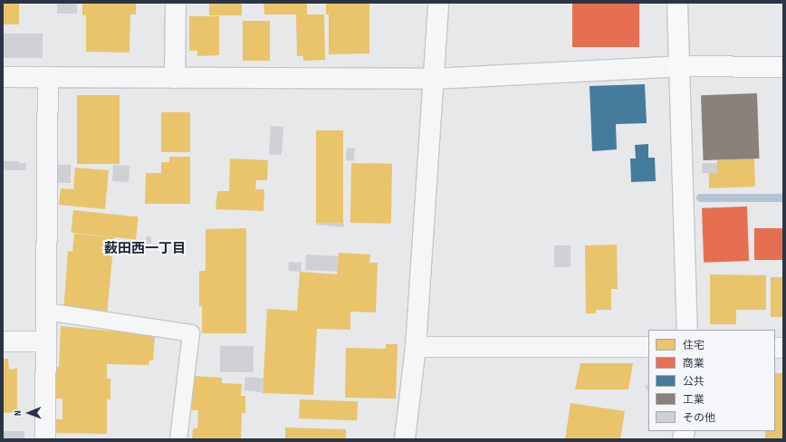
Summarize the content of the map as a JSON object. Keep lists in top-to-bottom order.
{
  "districts": ["薮田西一丁目"],
  "legend": [
    "住宅",
    "商業",
    "公共",
    "工業",
    "その他"
  ],
  "north": "left"
}
